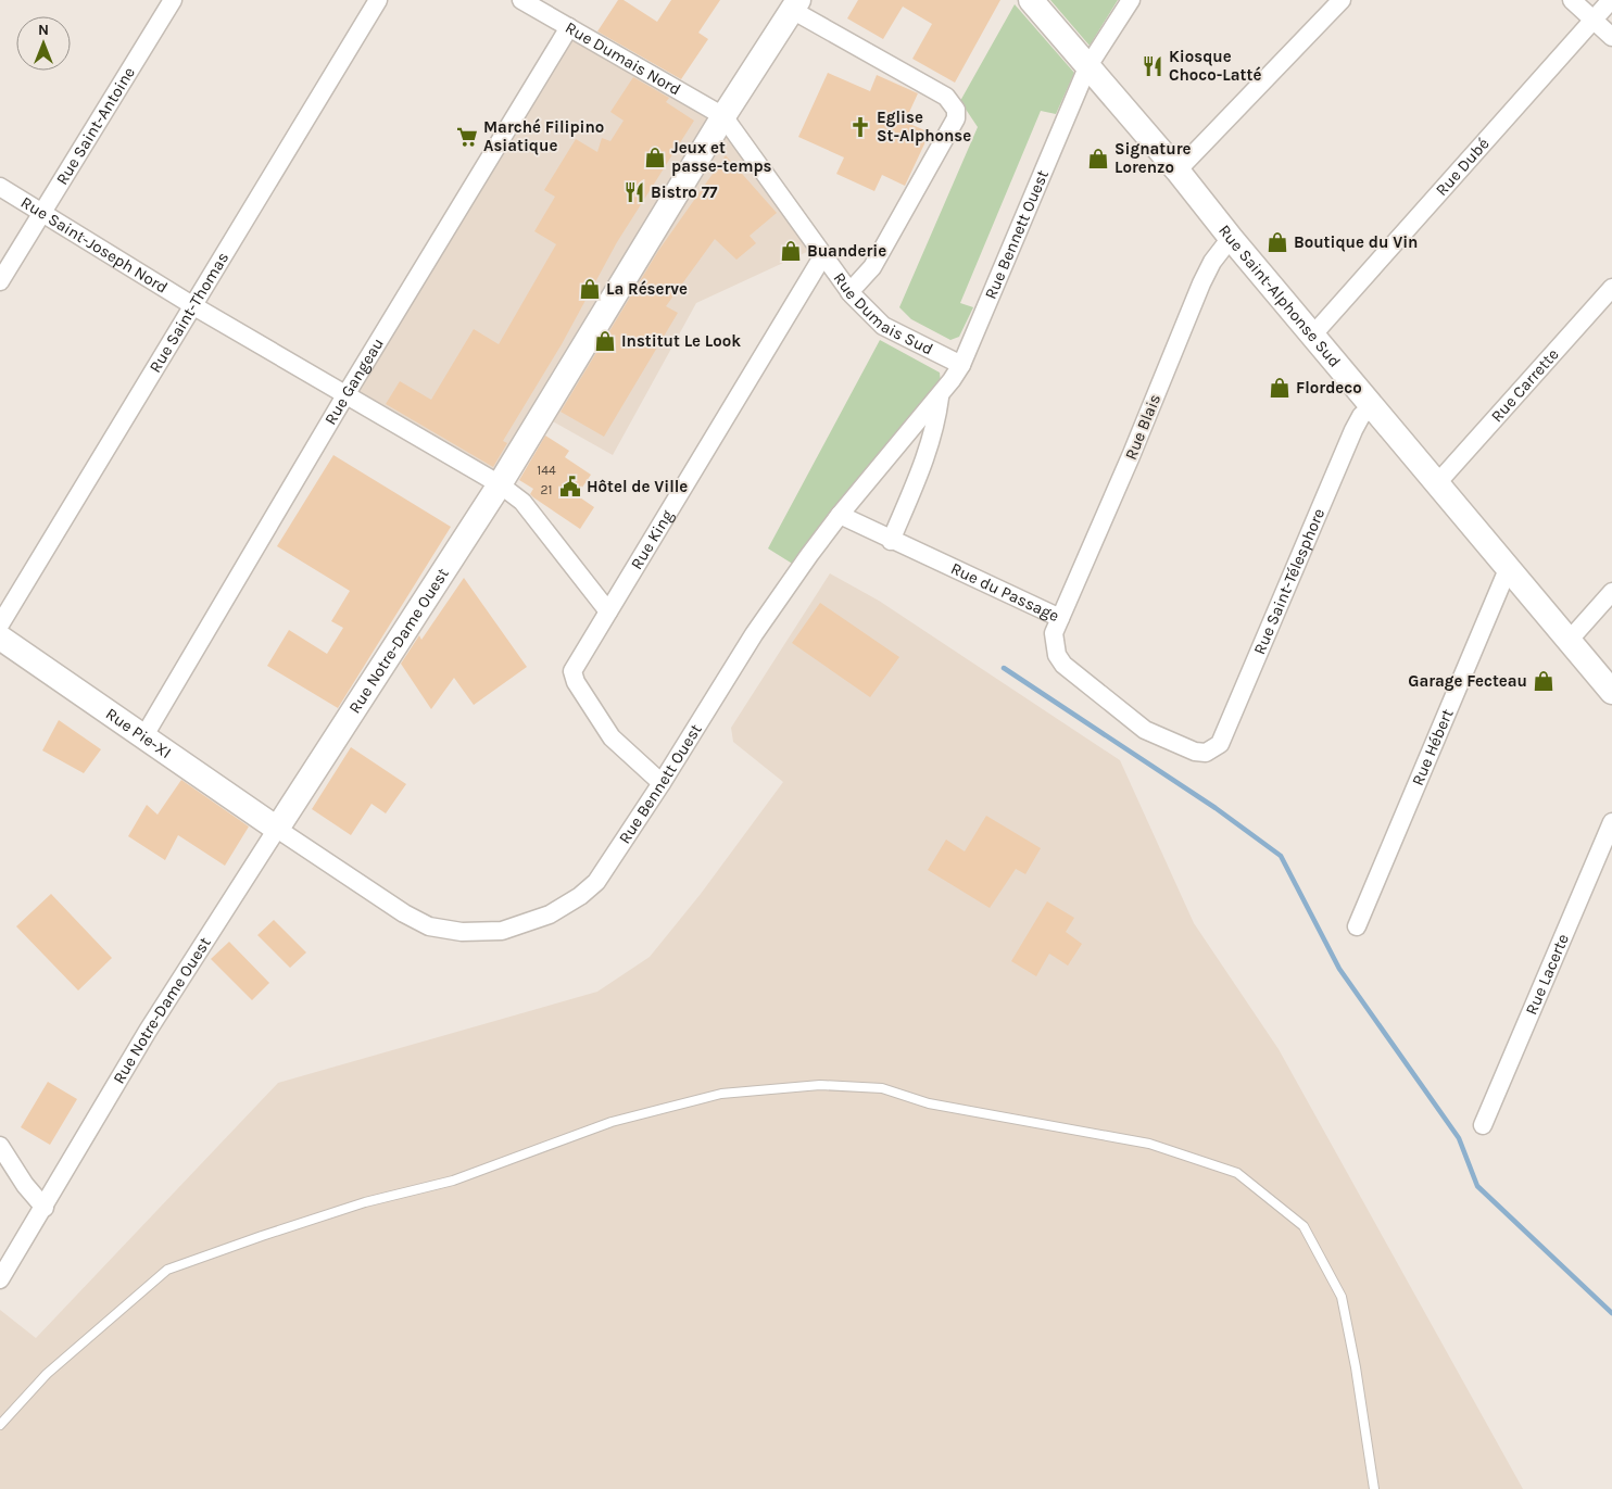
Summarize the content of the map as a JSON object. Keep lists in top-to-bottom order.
{
  "streets": {
    "street": [
      "Rue Dumais Nord",
      "Rue Saint-Antoine",
      "Rue Dubé",
      "Rue Bennett Ouest",
      "Rue Saint-Joseph Nord",
      "Rue Saint-Alphonse Sud",
      "Rue Saint-Thomas",
      "Rue Dumais Sud",
      "Rue Gangeau",
      "Rue Carrette",
      "Rue Blais",
      "Rue King",
      "Rue Saint-Télesphore",
      "Rue du Passage",
      "Rue Notre-Dame Ouest",
      "Rue Pie-XI",
      "Rue Hébert",
      "Rue Lacerte"
    ]
  },
  "crossings": [
    ["Rue Dumais Nord", "Rue Dumais Sud"],
    ["Rue Dumais Nord", "Rue Gangeau"],
    ["Rue Dumais Nord", "Rue Notre-Dame Ouest"],
    ["Rue Saint-Antoine", "Rue Saint-Joseph Nord"],
    ["Rue Dubé", "Rue Saint-Alphonse Sud"],
    ["Rue Bennett Ouest", "Rue Saint-Alphonse Sud"],
    ["Rue Bennett Ouest", "Rue Dumais Sud"],
    ["Rue Bennett Ouest", "Rue King"],
    ["Rue Bennett Ouest", "Rue du Passage"],
    ["Rue Bennett Ouest", "Rue Notre-Dame Ouest"],
    ["Rue Bennett Ouest", "Rue Pie-XI"],
    ["Rue Saint-Joseph Nord", "Rue Saint-Thomas"],
    ["Rue Saint-Joseph Nord", "Rue Gangeau"],
    ["Rue Saint-Joseph Nord", "Rue King"],
    ["Rue Saint-Joseph Nord", "Rue Notre-Dame Ouest"],
    ["Rue Saint-Alphonse Sud", "Rue Carrette"],
    ["Rue Saint-Alphonse Sud", "Rue Blais"],
    ["Rue Saint-Alphonse Sud", "Rue Saint-Télesphore"],
    ["Rue Saint-Alphonse Sud", "Rue Hébert"],
    ["Rue Dumais Sud", "Rue King"],
    ["Rue Dumais Sud", "Rue Notre-Dame Ouest"],
    ["Rue Gangeau", "Rue Pie-XI"],
    ["Rue Blais", "Rue du Passage"],
    ["Rue Saint-Télesphore", "Rue du Passage"],
    ["Rue Notre-Dame Ouest", "Rue Pie-XI"]
  ],
  "places": {
    "restaurant": ["Kiosque Choco-Latté", "Bistro 77"],
    "church": ["Eglise St-Alphonse"],
    "supermarket": ["Marché Filipino Asiatique"],
    "shop": [
      "Jeux et passe-temps",
      "Signature Lorenzo",
      "Boutique du Vin",
      "Buanderie",
      "La Réserve",
      "Institut Le Look",
      "Flordeco",
      "Garage Fecteau"
    ],
    "public building": ["Hôtel de Ville"]
  },
  "house_numbers": ["144", "21"],
  "north": "top"
}
